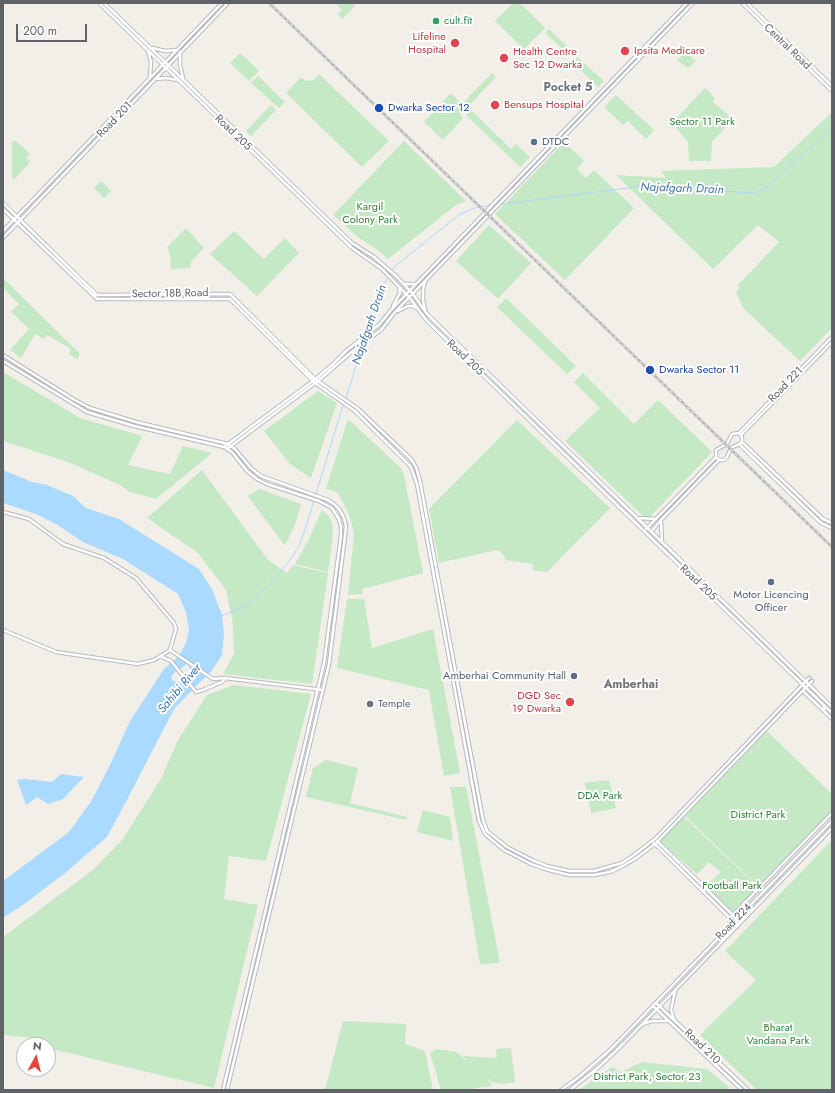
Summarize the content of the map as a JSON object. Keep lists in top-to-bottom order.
{
  "streets": {
    "main road": [
      "Central Road",
      "Road 201",
      "Road 205",
      "Sector 18B Road",
      "Road 221",
      "Road 224",
      "Road 210"
    ]
  },
  "crossings": [
    ["Road 201", "Road 205"],
    ["Road 201", "Sector 18B Road"],
    ["Road 224", "Road 210"]
  ],
  "districts": ["Pocket 5", "Amberhai"],
  "water": ["Najafgarh Drain", "Sahibi River"],
  "parks": [
    "Sector 11 Park",
    "Kargil Colony Park",
    "DDA Park",
    "District Park",
    "Football Park",
    "Bharat Vandana Park",
    "District Park, Sector 23"
  ],
  "places": [
    "cult.fit",
    "Lifeline Hospital",
    "Ipsita Medicare",
    "Health Centre Sec 12 Dwarka",
    "Bensups Hospital",
    "Dwarka Sector 12",
    "DTDC",
    "Dwarka Sector 11",
    "Motor Licencing Officer",
    "Amberhai Community Hall",
    "DGD Sec 19 Dwarka",
    "Temple"
  ],
  "scale_bar": "200 m",
  "north": "top"
}
